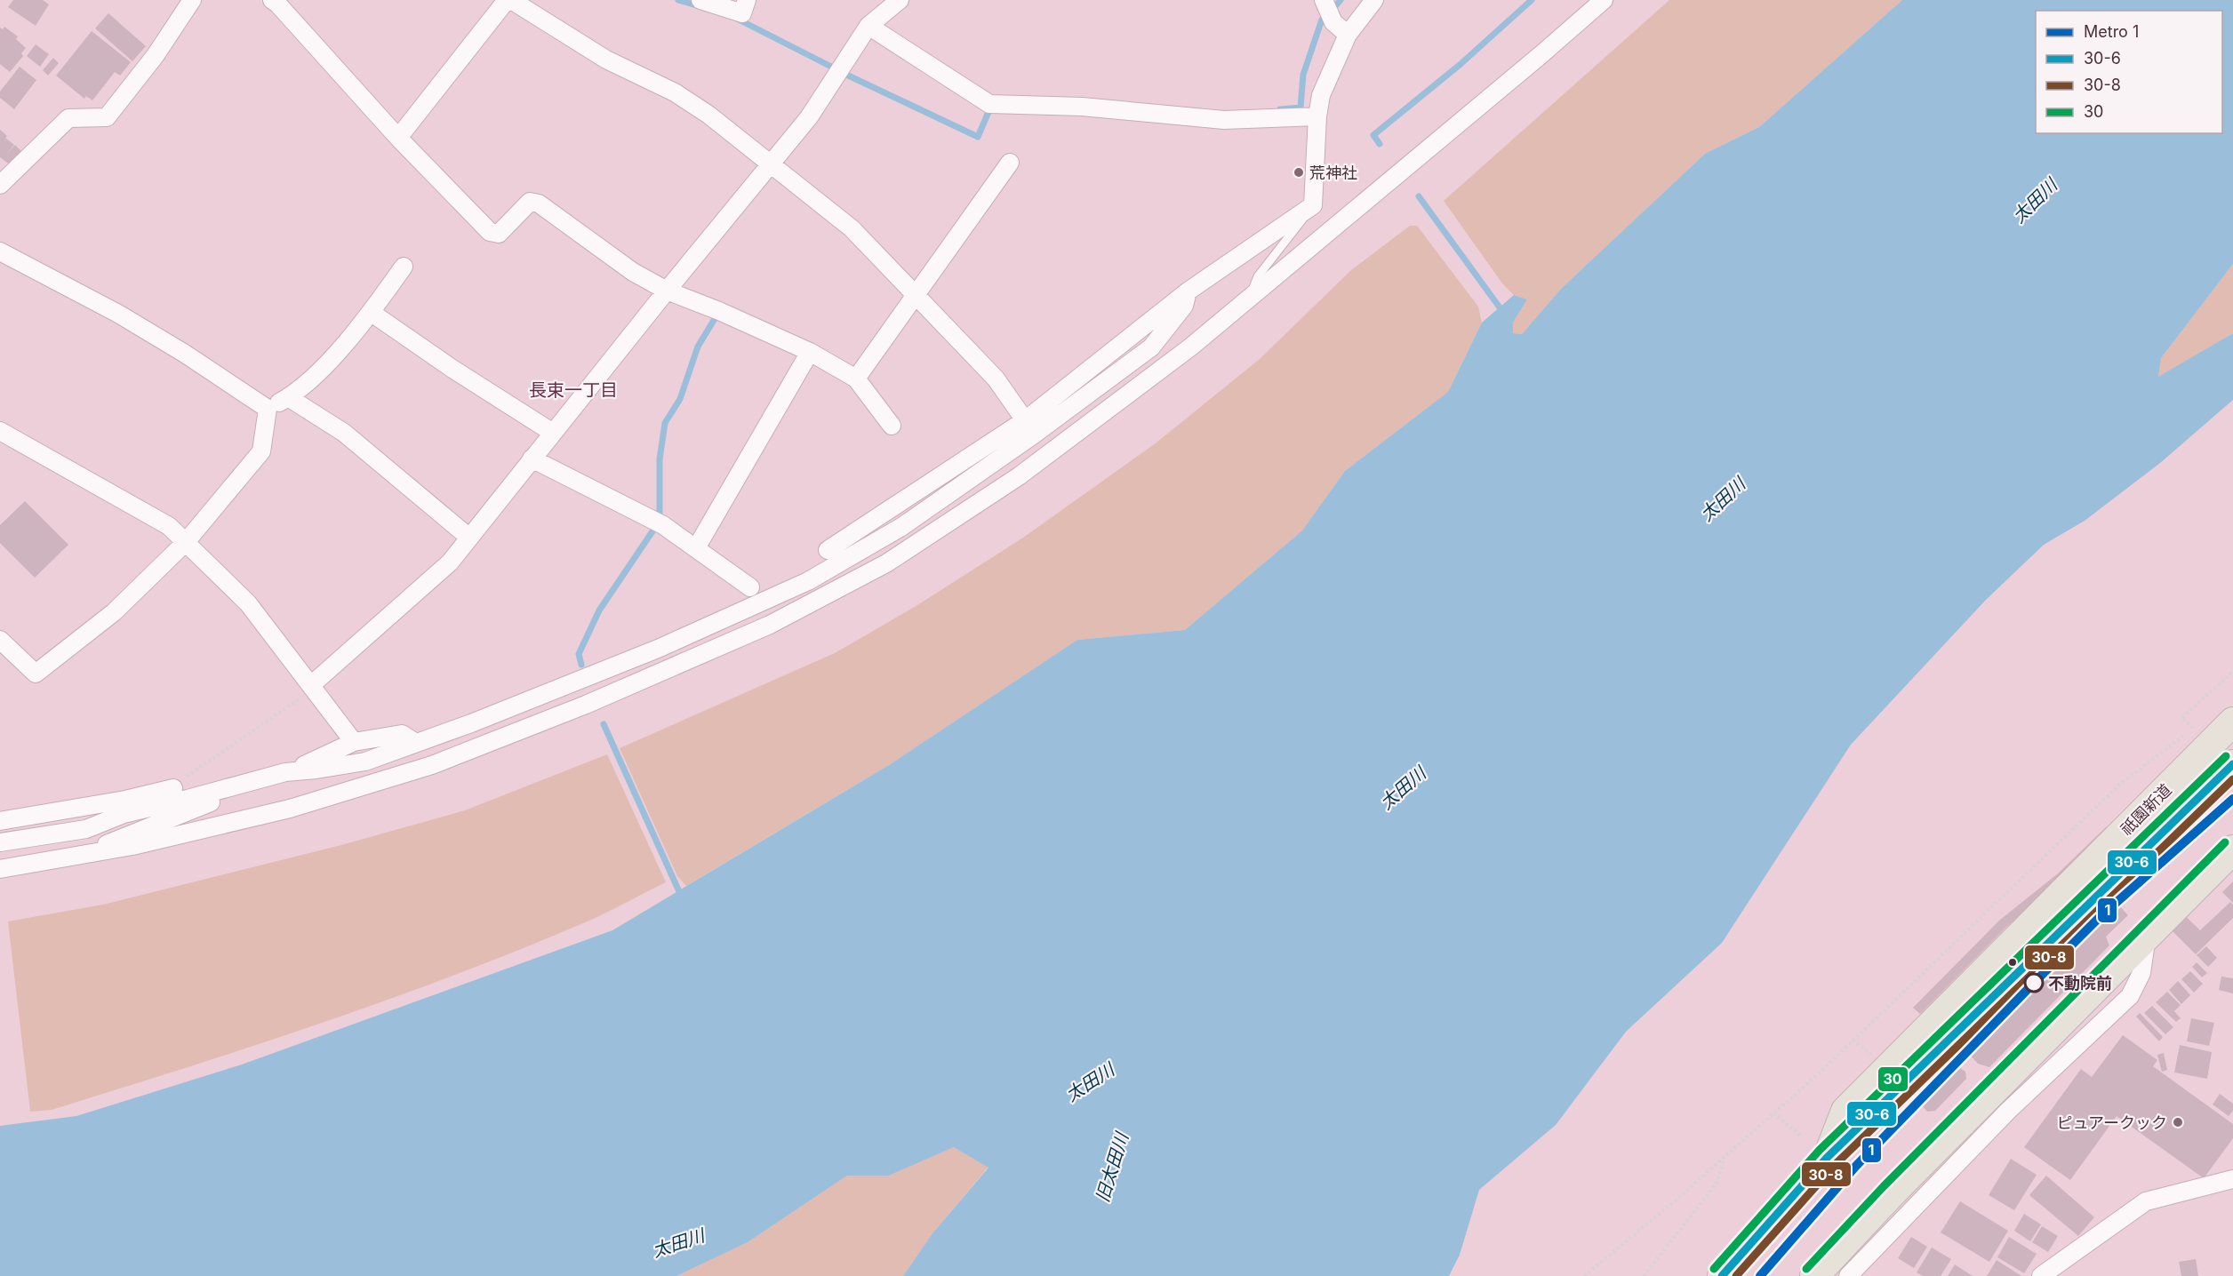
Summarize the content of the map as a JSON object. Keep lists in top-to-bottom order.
{
  "streets": {
    "highway": ["祇園新道"]
  },
  "districts": ["長束一丁目"],
  "water": ["太田川", "旧太田川"],
  "places": ["荒神社", "不動院前", "ピュアークック"],
  "lines": [
    "transit line 30",
    "transit line 30-6",
    "transit line 30-8",
    "metro line 1"
  ],
  "legend": [
    "Metro 1",
    "30-6",
    "30-8",
    "30"
  ]
}
